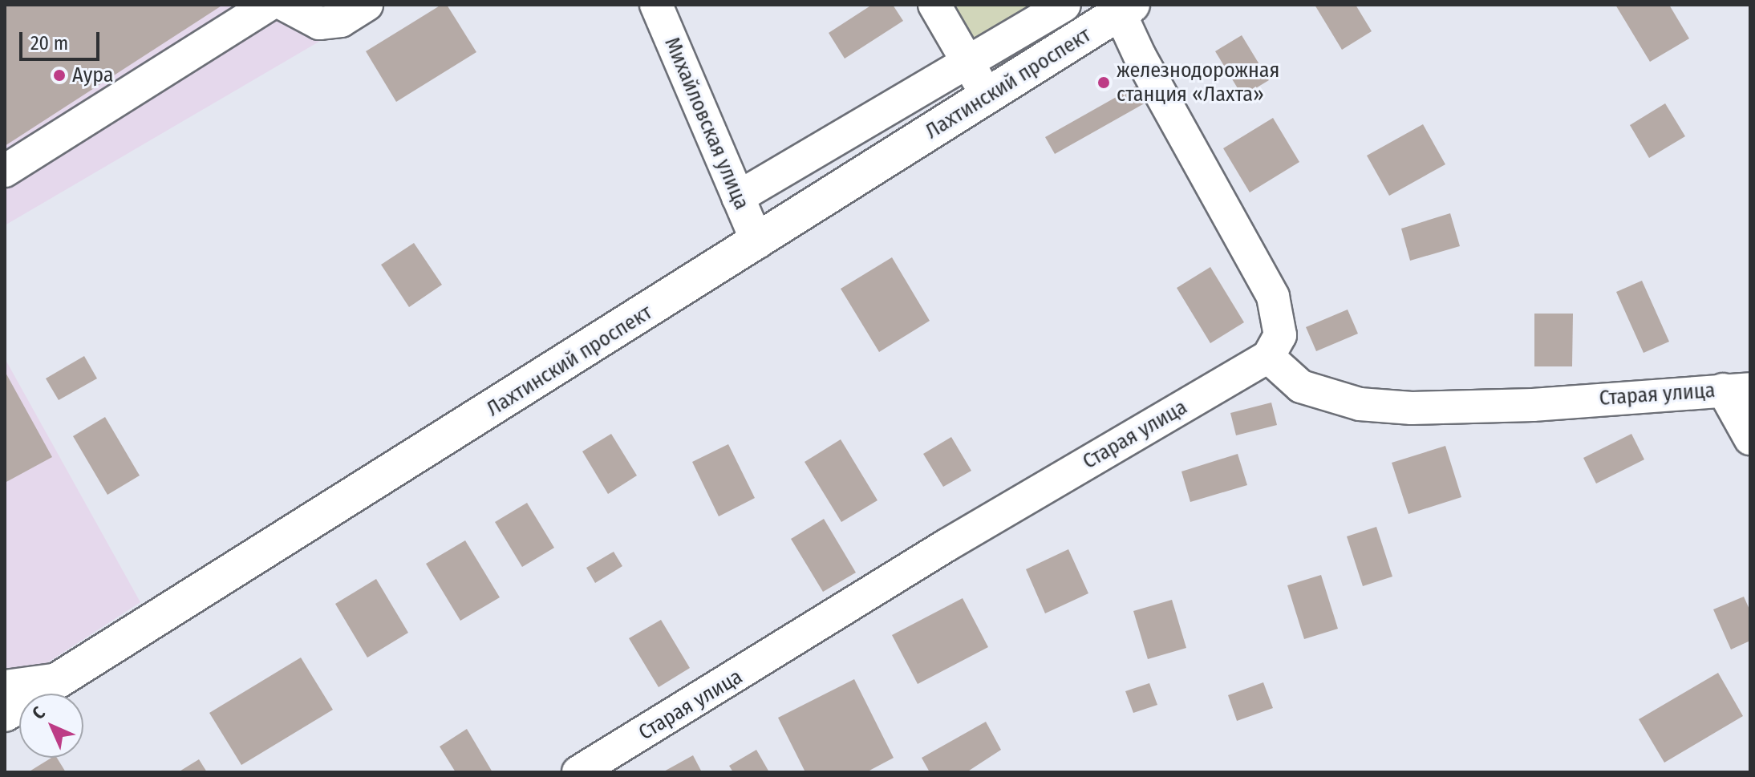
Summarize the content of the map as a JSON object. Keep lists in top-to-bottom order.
{
  "streets": {
    "main road": ["Лахтинский проспект"],
    "street": ["Михайловская улица", "Старая улица"]
  },
  "crossings": [
    ["Лахтинский проспект", "Михайловская улица"]
  ],
  "places": ["Аура", "железнодорожная станция «Лахта»"],
  "scale_bar": "20 m",
  "north": "top left"
}
